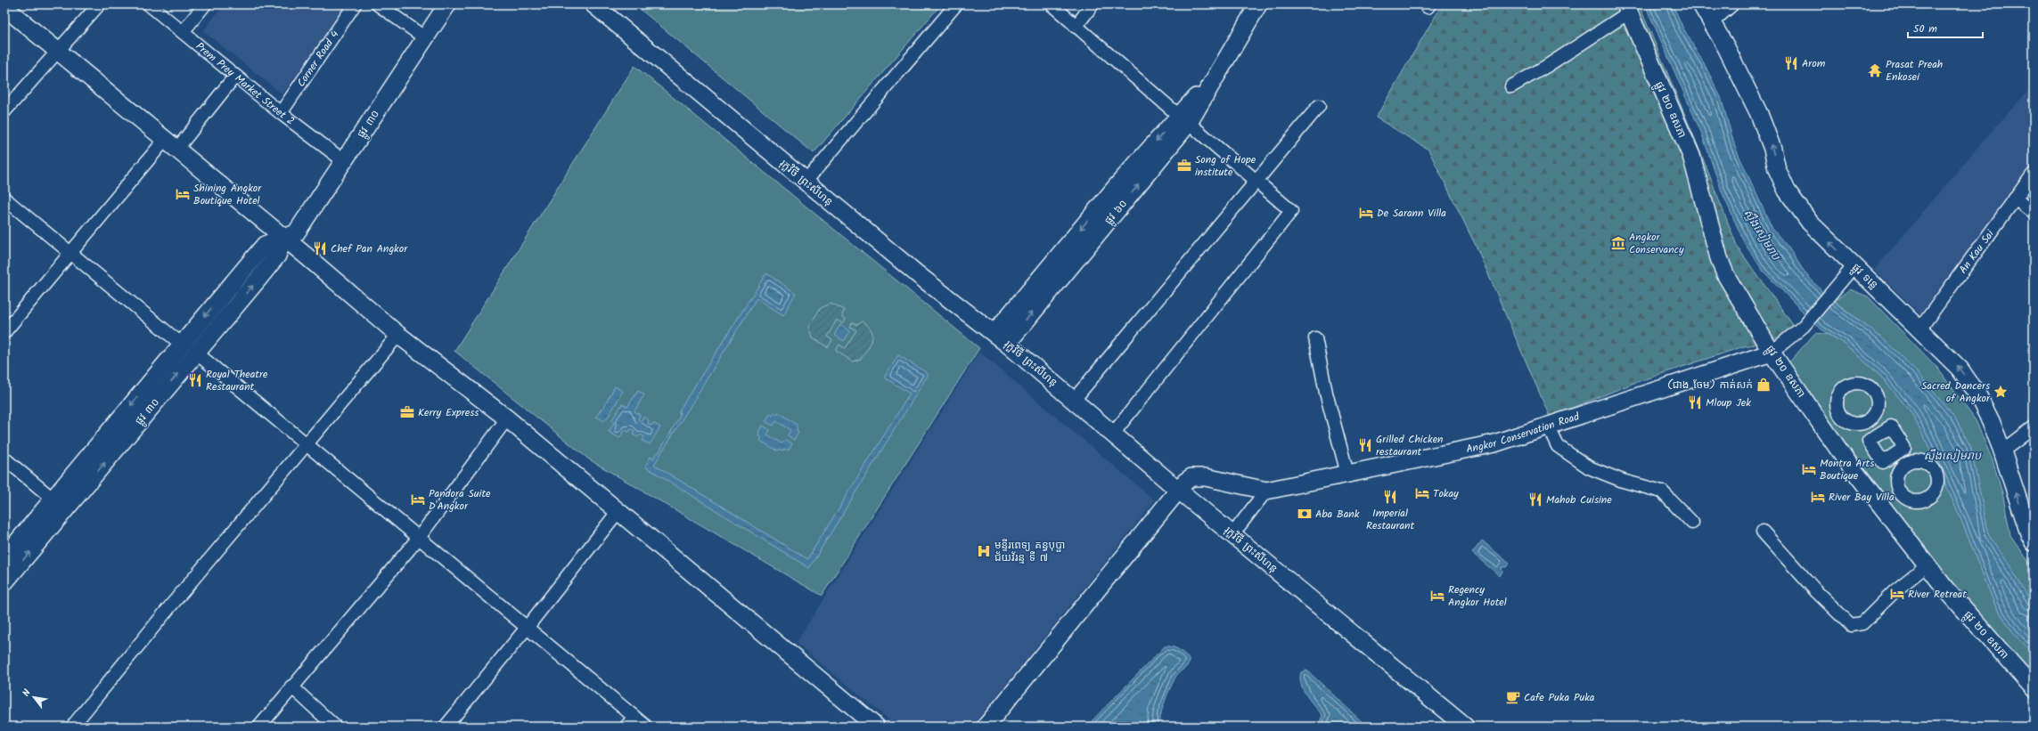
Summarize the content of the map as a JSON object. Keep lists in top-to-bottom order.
{
  "streets": {
    "street": [
      "Corner Road 4",
      "Prem Prey Market Street 2",
      "ផ្លូវ ២០ ឧសភា",
      "ផ្លូវ ៣០",
      "រុក្ខវិថី ព្រះសីហនុ",
      "ផ្លូវ ៦០",
      "An Kau Sai",
      "ផ្លូវ ទន្លេ",
      "Angkor Conservation Road"
    ]
  },
  "crossings": [
    ["Corner Road 4", "Prem Prey Market Street 2"],
    ["Prem Prey Market Street 2", "ផ្លូវ ៣០"],
    ["ផ្លូវ ២០ ឧសភា", "Angkor Conservation Road"],
    ["រុក្ខវិថី ព្រះសីហនុ", "ផ្លូវ ៦០"],
    ["An Kau Sai", "ផ្លូវ ទន្លេ"]
  ],
  "one_way": ["ផ្លូវ ទន្លេ"],
  "water": ["ស្ទឹងសៀមរាប"],
  "places": {
    "restaurant": [
      "Arom",
      "Chef Pan Angkor",
      "Royal Theatre Restaurant",
      "Mloup Jek",
      "Grilled Chicken restaurant",
      "Imperial Restaurant",
      "Mahob Cuisine"
    ],
    "temple": ["Prasat Preah Enkosei"],
    "office": ["Song of Hope institute", "Kerry Express"],
    "hotel": [
      "Shining Angkor Boutique Hotel",
      "De Sarann Villa",
      "Montra Arts Boutique",
      "Tokay",
      "River Bay Villa",
      "Pandora Suite D'Angkor",
      "River Retreat",
      "Regency Angkor Hotel"
    ],
    "museum": ["Angkor Conservancy"],
    "shop": ["(ជាង ចែម) កាត់សក់"],
    "place": ["Sacred Dancers of Angkor"],
    "bank": ["Aba Bank"],
    "hospital": ["មន្ទីរពេទ្យ គន្ធបុប្ផា ជ័យវ័រន្ម ទី ៧"],
    "cafe": ["Cafe Puka Puka"]
  },
  "scale_bar": "50 m",
  "north": "top left"
}
